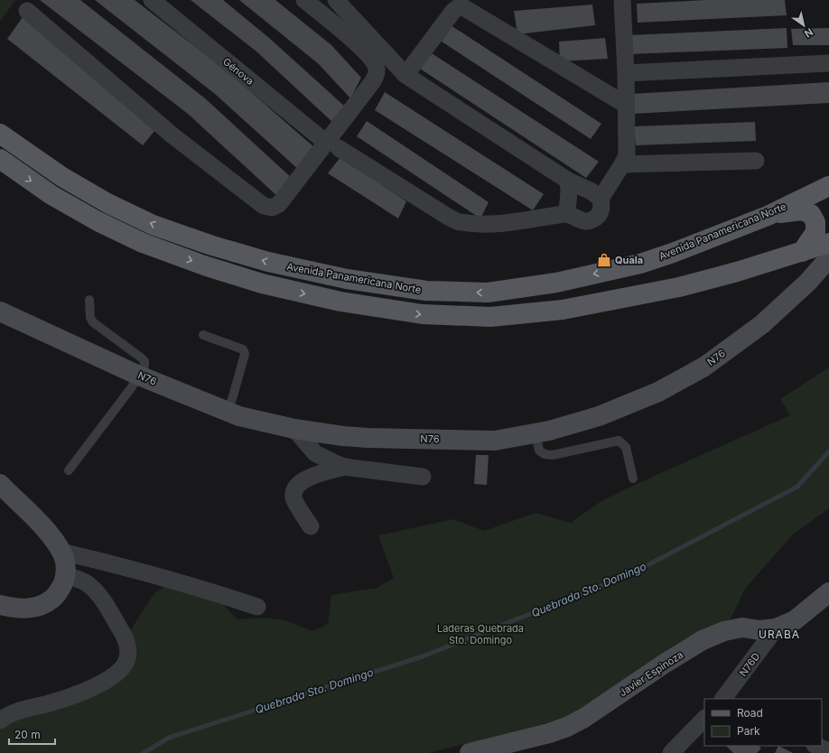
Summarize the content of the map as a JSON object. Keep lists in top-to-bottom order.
{
  "streets": {
    "main road": ["Avenida Panamericana Norte"],
    "street": [
      "Génova",
      "N76",
      "N76D",
      "Javier Espinoza"
    ]
  },
  "crossings": [
    ["N76D", "Javier Espinoza"]
  ],
  "districts": ["URABA"],
  "water": ["Quebrada Sto. Domingo"],
  "parks": ["Laderas Quebrada Sto. Domingo"],
  "places": {
    "shop": ["Quala"]
  },
  "legend": ["Road", "Park"],
  "scale_bar": "20 m",
  "north": "bottom right"
}
